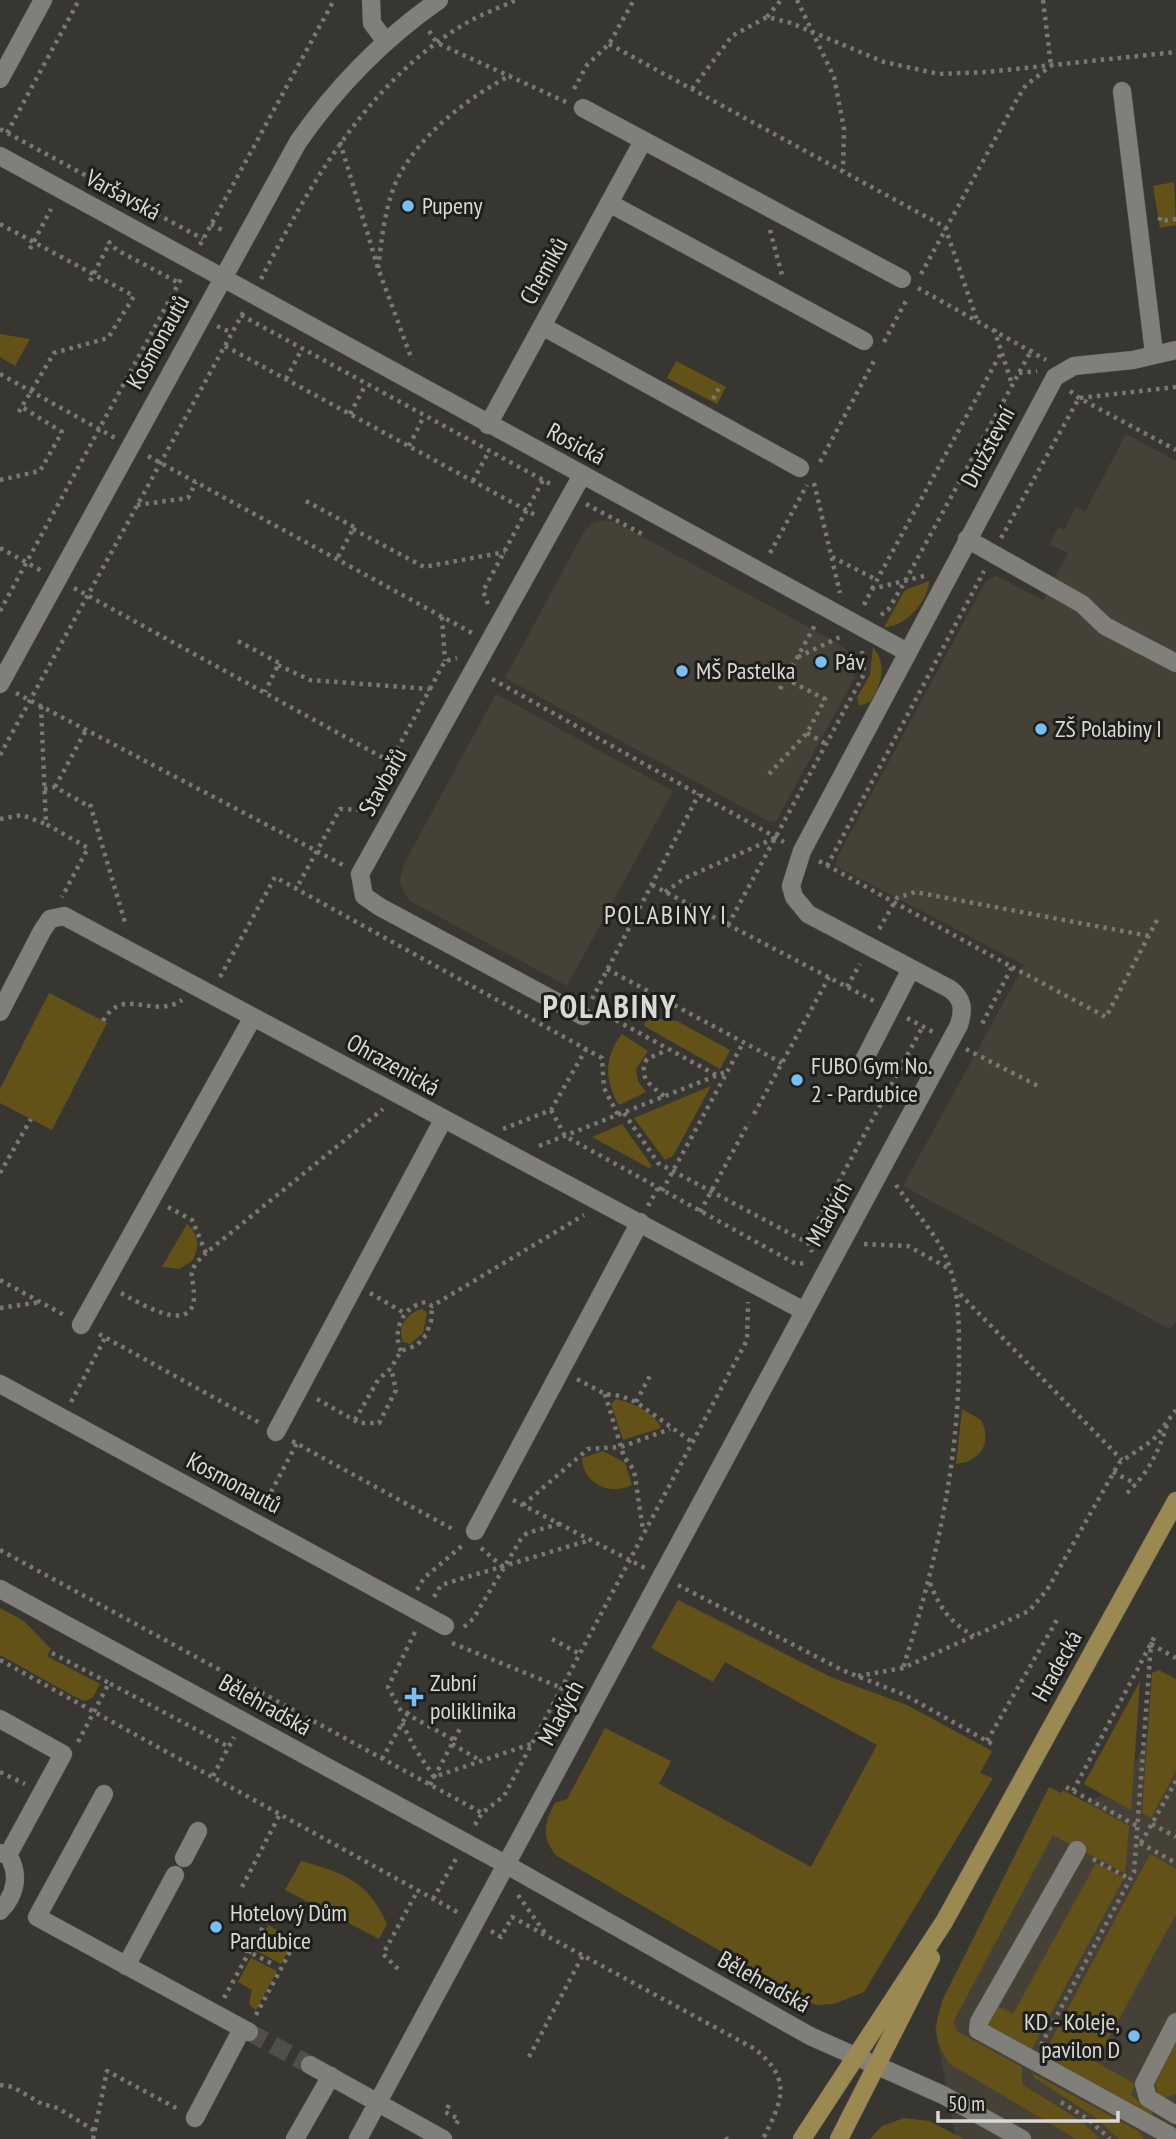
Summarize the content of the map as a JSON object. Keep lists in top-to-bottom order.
{
  "streets": {
    "main road": ["Hradecká"],
    "street": [
      "Varšavská",
      "Chemiků",
      "Kosmonautů",
      "Rosická",
      "Družstevní",
      "Stavbařů",
      "Ohrazenická",
      "Mladých",
      "Bělehradská"
    ]
  },
  "crossings": [
    ["Varšavská", "Kosmonautů"],
    ["Varšavská", "Rosická"],
    ["Chemiků", "Rosická"],
    ["Kosmonautů", "Rosická"],
    ["Rosická", "Družstevní"],
    ["Rosická", "Stavbařů"],
    ["Rosická", "Mladých"],
    ["Družstevní", "Mladých"],
    ["Ohrazenická", "Mladých"],
    ["Mladých", "Bělehradská"]
  ],
  "districts": ["POLABINY I", "POLABINY"],
  "places": {
    "other": [
      "Pupeny",
      "Páv",
      "MŠ Pastelka",
      "ZŠ Polabiny I",
      "FUBO Gym No. 2 - Pardubice",
      "Hotelový Dům Pardubice",
      "KD - Koleje, pavilon D"
    ],
    "health": ["Zubní poliklinika"]
  },
  "scale_bar": "50 m"
}
